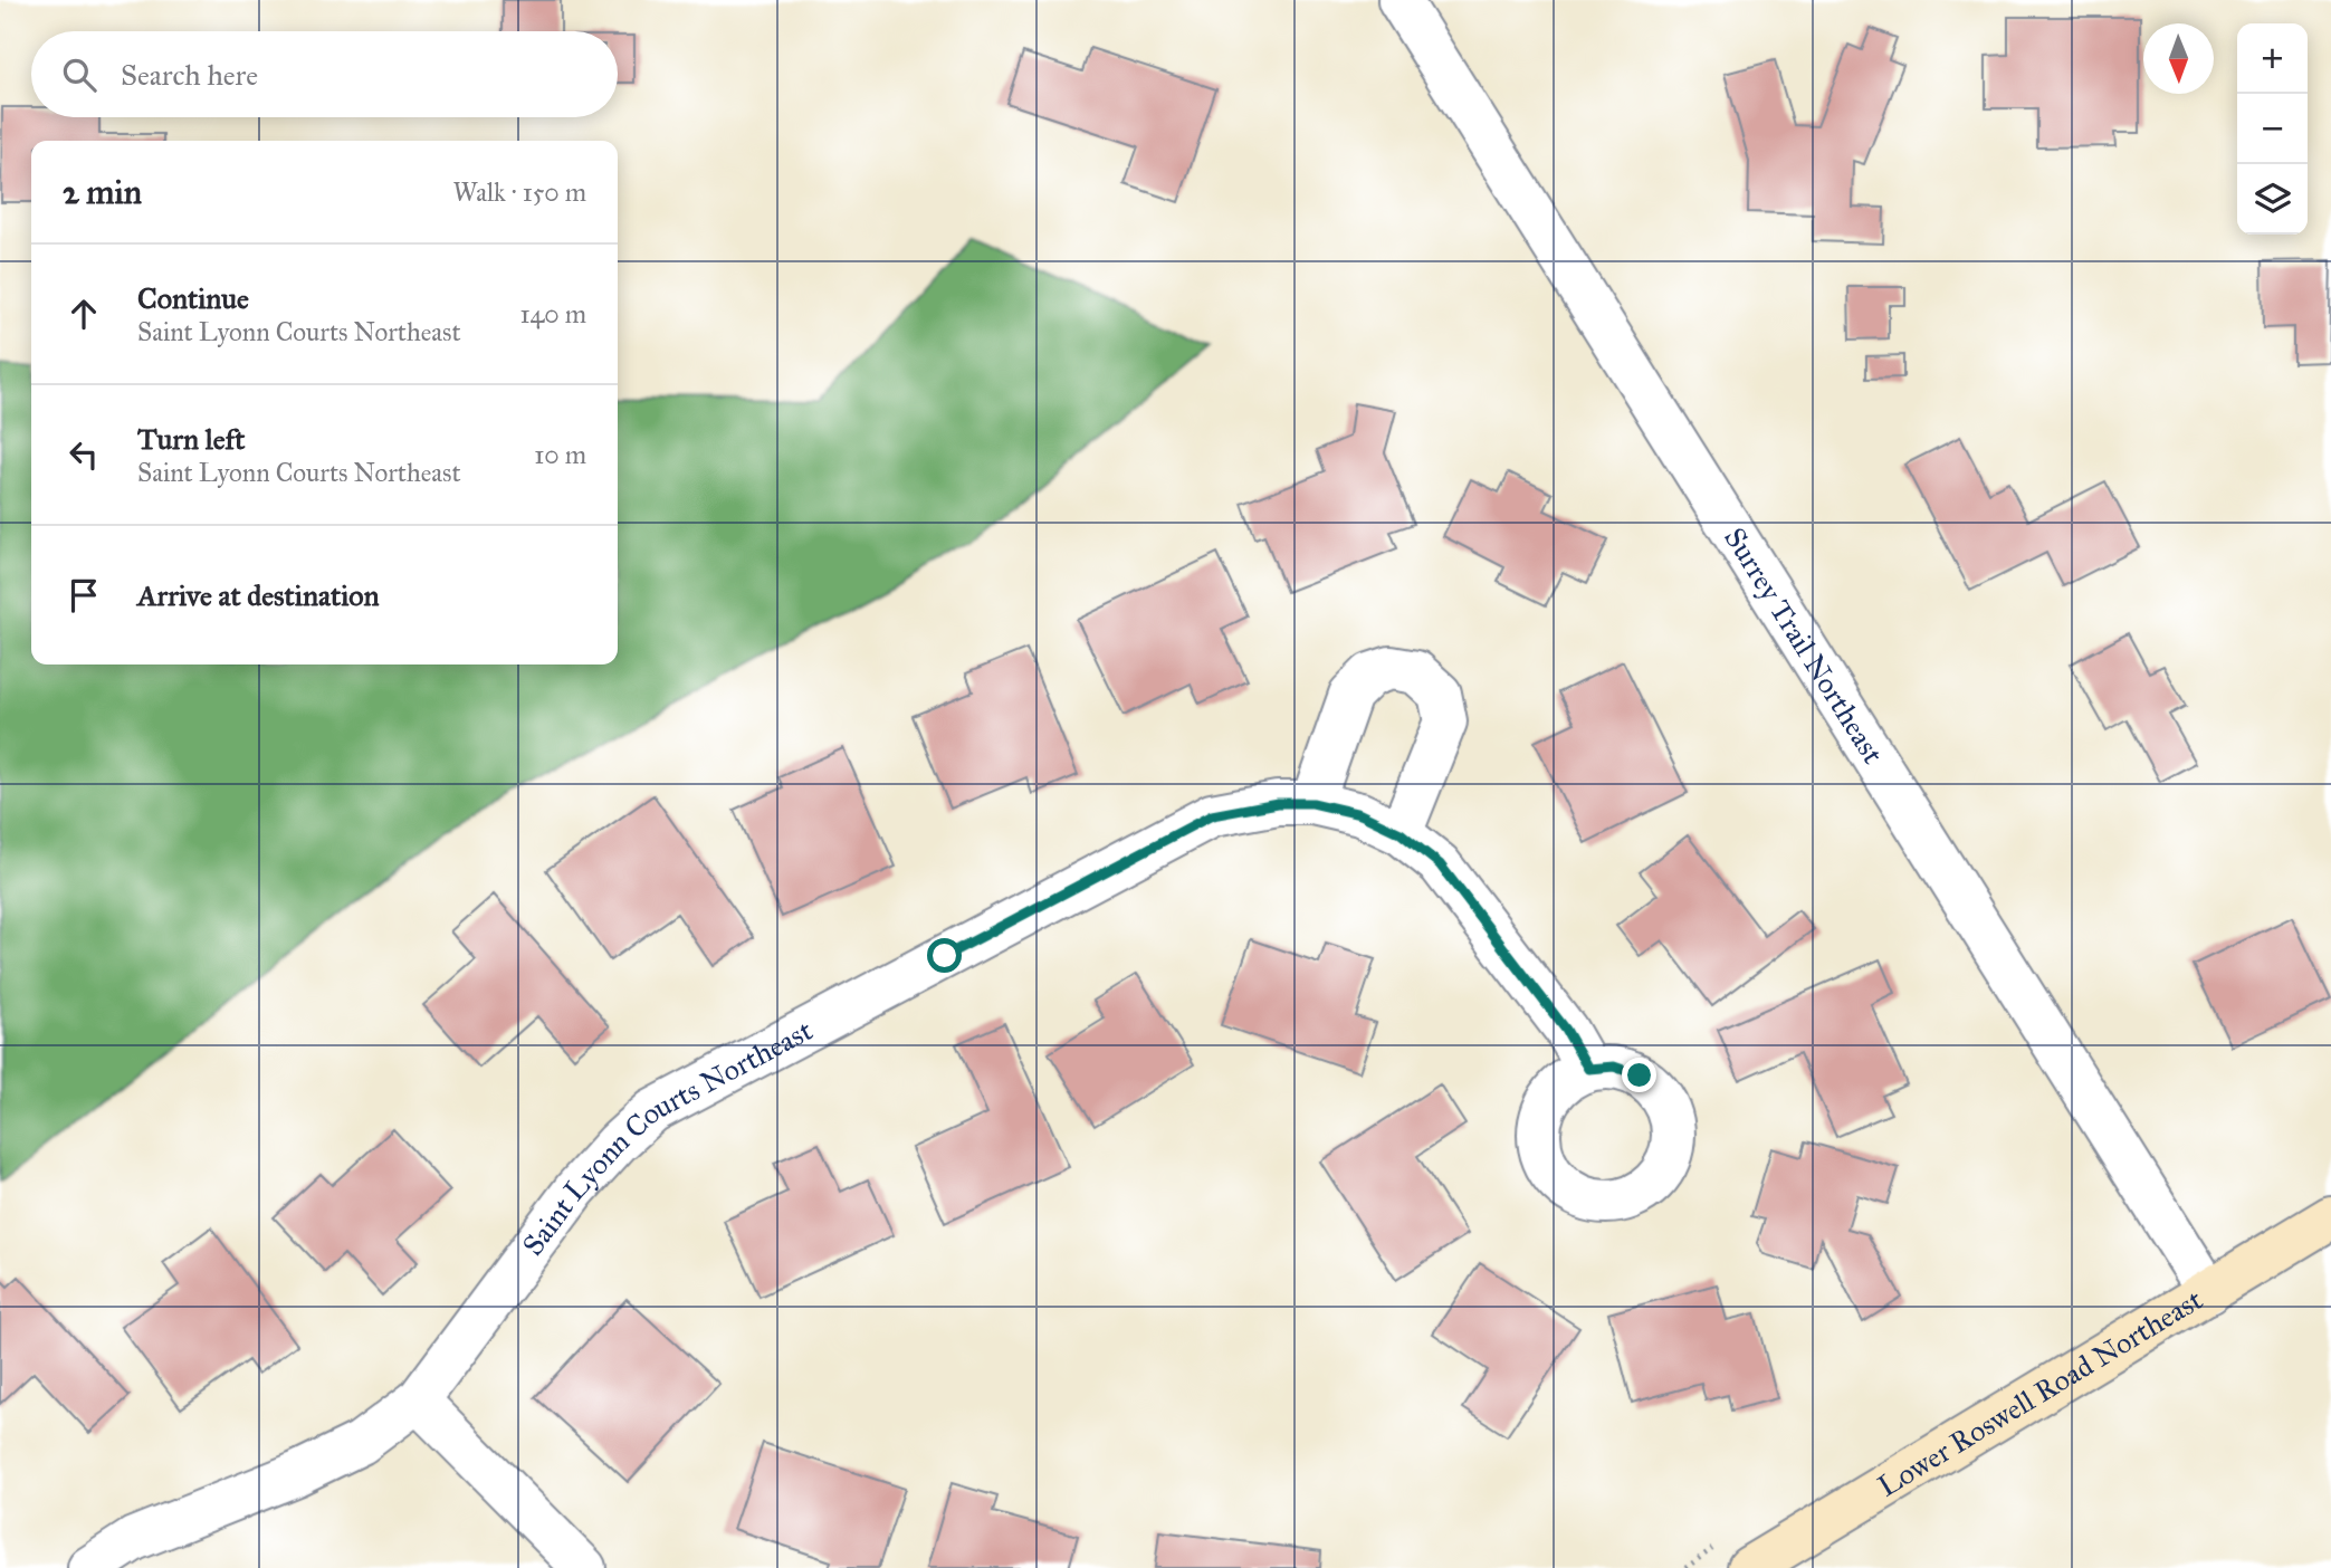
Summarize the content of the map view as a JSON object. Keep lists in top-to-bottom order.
{
  "streets": {
    "street": ["Surrey Trail Northeast", "Saint Lyonn Courts Northeast", "Lower Roswell Road Northeast"]
  },
  "crossings": [
    ["Surrey Trail Northeast", "Lower Roswell Road Northeast"]
  ],
  "north": "bottom",
  "page": {
    "map_buttons": ["+", "−"],
    "search": "Search here",
    "heading": ["2 min", "Walk · 150 m"],
    "list": [
      ["Continue", "Saint Lyonn Courts Northeast", "140 m"],
      ["Turn left", "Saint Lyonn Courts Northeast", "10 m"],
      "Arrive at destination"
    ]
  }
}
